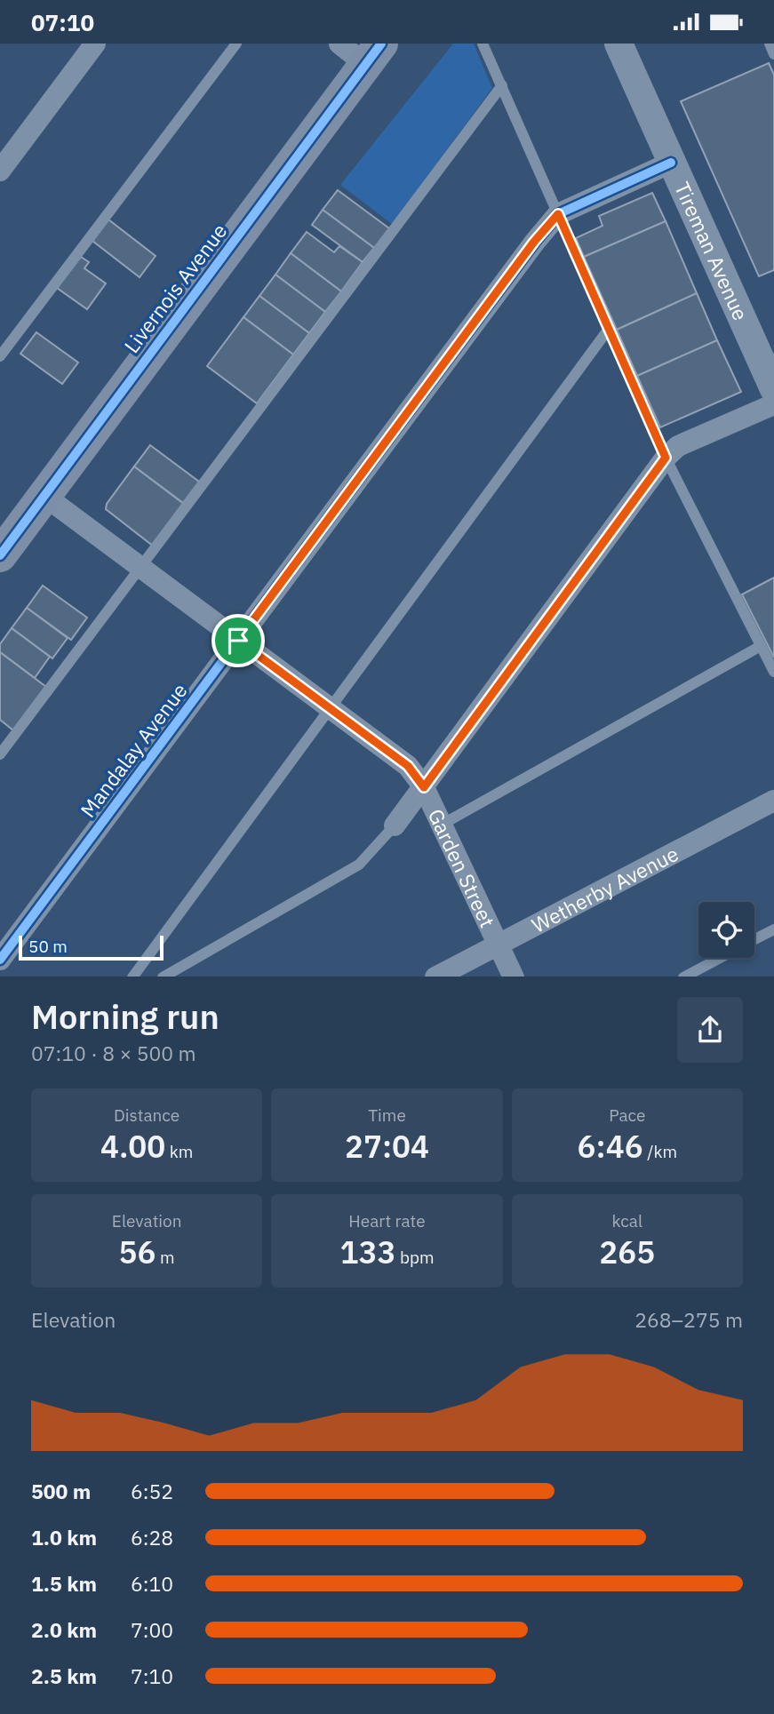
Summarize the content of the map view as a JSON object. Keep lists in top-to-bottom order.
{
  "streets": {
    "main road": ["Livernois Avenue"],
    "street": [
      "Tireman Avenue",
      "Mandalay Avenue",
      "Garden Street",
      "Wetherby Avenue"
    ]
  },
  "crossings": [
    ["Tireman Avenue", "Mandalay Avenue"],
    ["Livernois Avenue", "Garden Street"],
    ["Mandalay Avenue", "Garden Street"],
    ["Garden Street", "Wetherby Avenue"]
  ],
  "scale_bar": "50 m",
  "page": {
    "status": "07:10",
    "scale": "50 m",
    "heading": ["Morning run", "07:10 · 8 × 500 m"],
    "stats": [
      ["Distance", "4.00 km"],
      ["Time", "27:04"],
      ["Pace", "6:46 /km"],
      ["Elevation", "56 m"],
      ["Heart rate", "133 bpm"],
      ["kcal", "265"]
    ],
    "chart": ["Elevation", "268–275 m"],
    "list": [
      {
        "name": "500 m",
        "note": "6:52"
      },
      {
        "name": "1.0 km",
        "note": "6:28"
      },
      {
        "name": "1.5 km",
        "note": "6:10"
      },
      {
        "name": "2.0 km",
        "note": "7:00"
      },
      {
        "name": "2.5 km",
        "note": "7:10"
      }
    ]
  }
}
